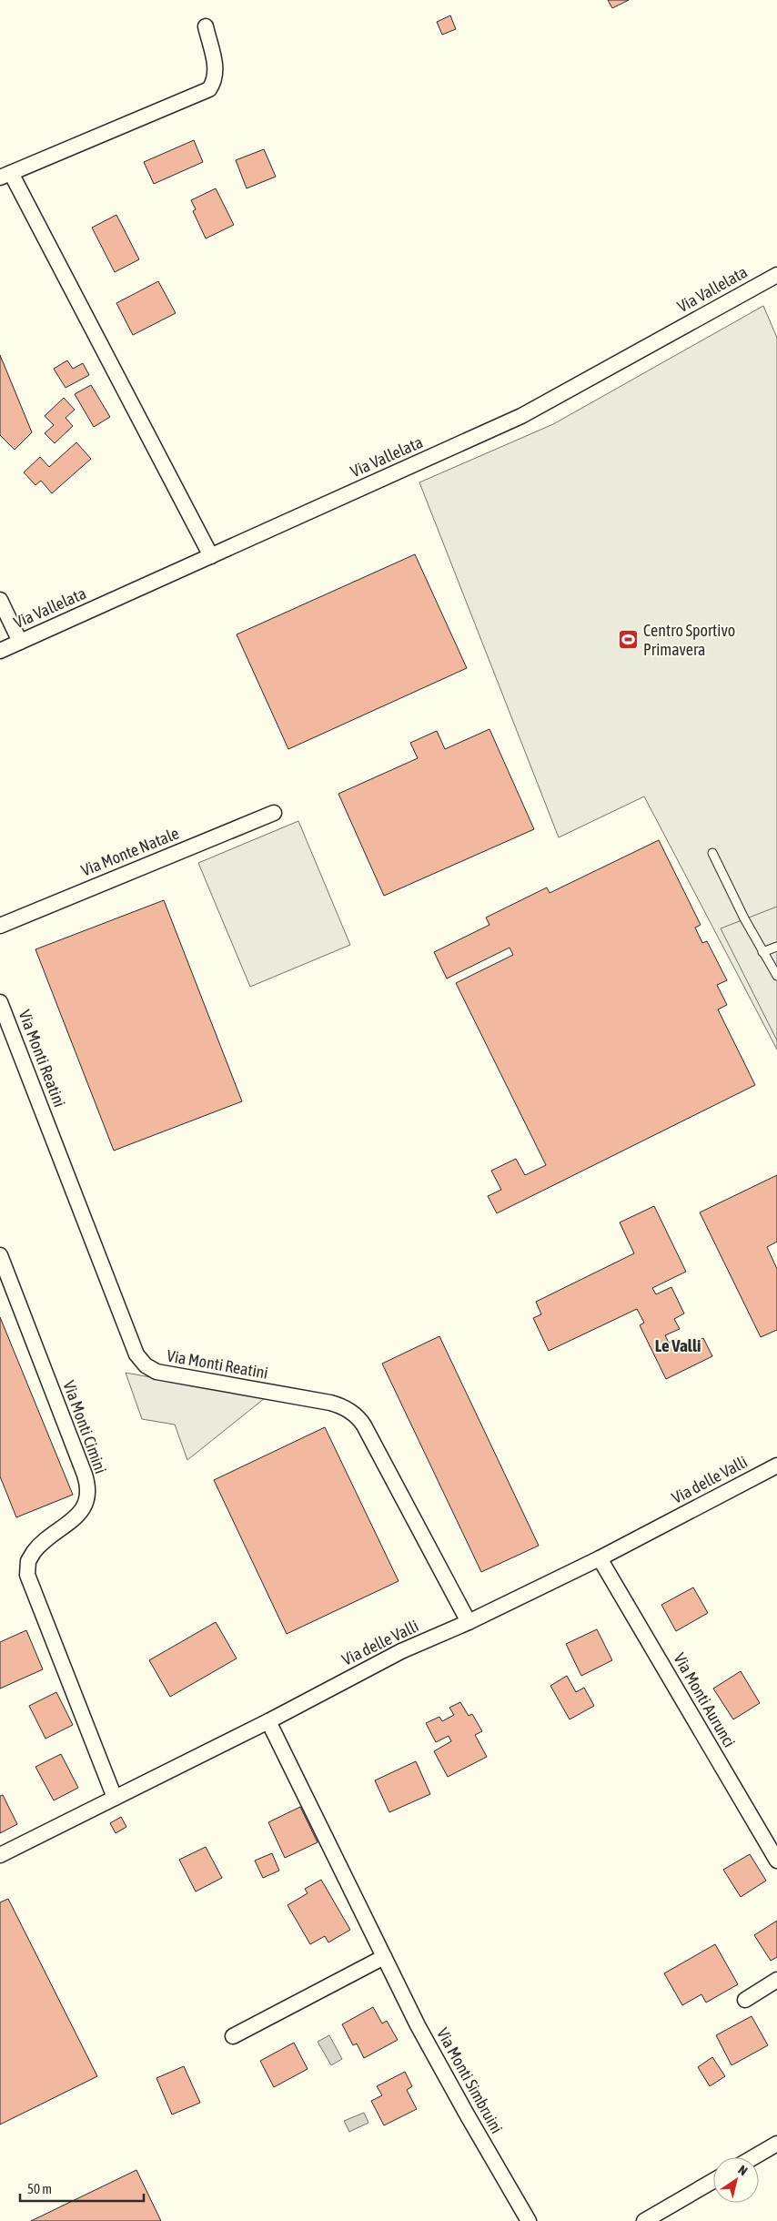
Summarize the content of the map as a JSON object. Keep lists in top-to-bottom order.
{
  "streets": {
    "street": [
      "Via Vallelata",
      "Via Monte Natale",
      "Via Monti Reatini",
      "Via Monti Cimini",
      "Via delle Valli",
      "Via Monti Aurunci",
      "Via Monti Simbruini"
    ]
  },
  "crossings": [
    ["Via Monti Reatini", "Via delle Valli"],
    ["Via Monti Cimini", "Via delle Valli"],
    ["Via delle Valli", "Via Monti Aurunci"],
    ["Via delle Valli", "Via Monti Simbruini"]
  ],
  "districts": ["Le Valli"],
  "places": {
    "sports": ["Centro Sportivo Primavera"]
  },
  "scale_bar": "50 m",
  "north": "top right"
}
